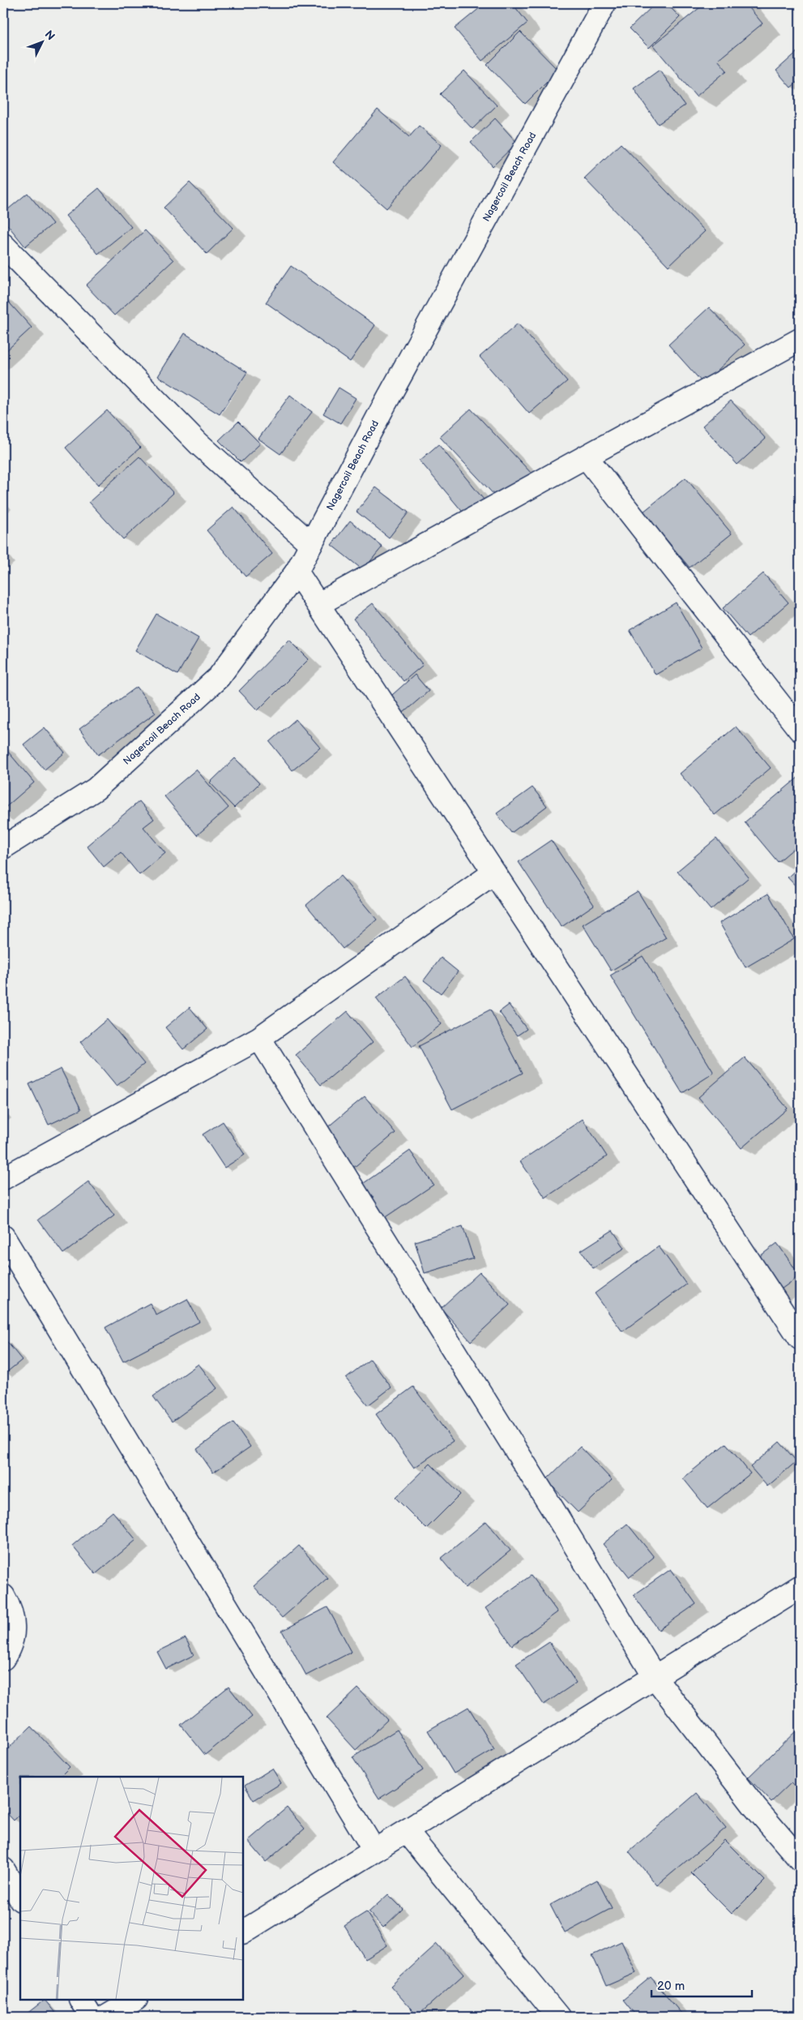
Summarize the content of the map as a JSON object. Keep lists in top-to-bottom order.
{
  "streets": {
    "street": ["Nagercoil Beach Road"]
  },
  "scale_bar": "20 m",
  "north": "top right"
}
